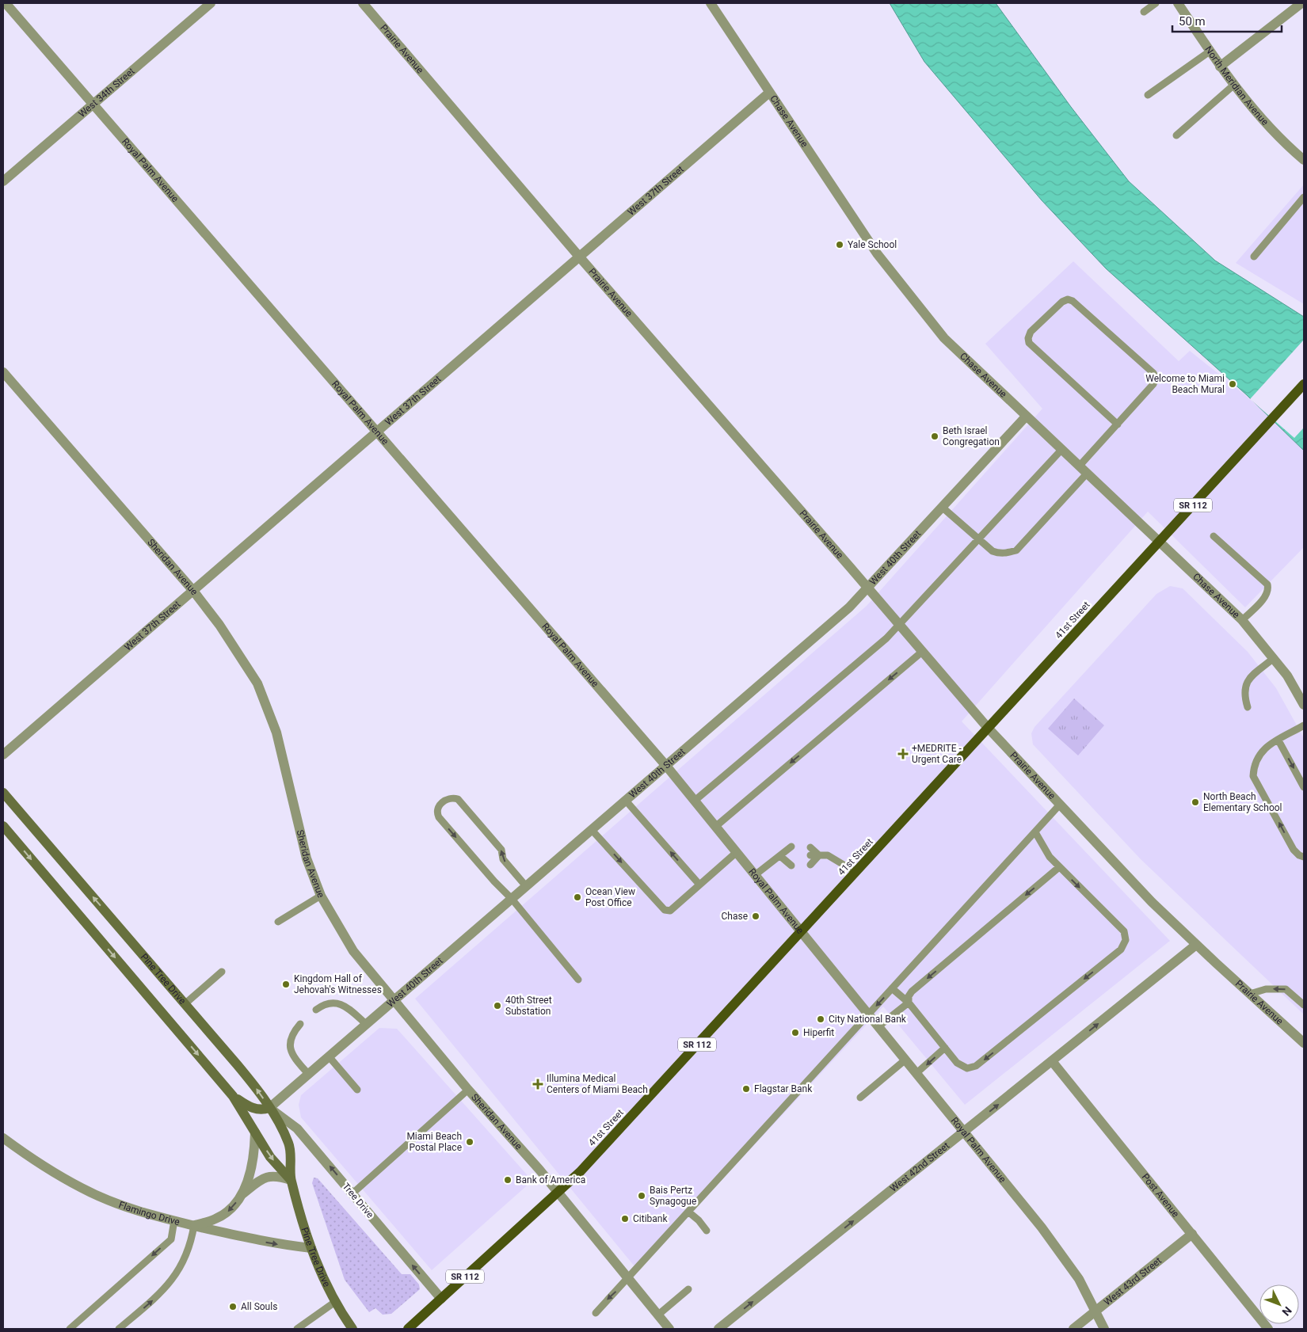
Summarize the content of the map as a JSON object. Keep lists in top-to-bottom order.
{
  "streets": {
    "main road": ["SR 112", "41st Street", "Pine Tree Drive"],
    "street": [
      "Prairie Avenue",
      "North Meridian Avenue",
      "West 34th Street",
      "Chase Avenue",
      "Royal Palm Avenue",
      "West 37th Street",
      "West 40th Street",
      "Sheridan Avenue",
      "West 42nd Street",
      "Post Avenue",
      "Tree Drive",
      "Flamingo Drive",
      "West 43rd Street"
    ]
  },
  "crossings": [
    ["Prairie Avenue", "West 37th Street"],
    ["Prairie Avenue", "West 40th Street"],
    ["Prairie Avenue", "41st Street"],
    ["Prairie Avenue", "West 42nd Street"],
    ["West 34th Street", "Royal Palm Avenue"],
    ["Chase Avenue", "West 37th Street"],
    ["Chase Avenue", "West 40th Street"],
    ["Chase Avenue", "41st Street"],
    ["Royal Palm Avenue", "West 37th Street"],
    ["Royal Palm Avenue", "West 40th Street"],
    ["Royal Palm Avenue", "41st Street"],
    ["Royal Palm Avenue", "West 42nd Street"],
    ["Royal Palm Avenue", "West 43rd Street"],
    ["West 37th Street", "Sheridan Avenue"],
    ["West 40th Street", "Sheridan Avenue"],
    ["West 40th Street", "Pine Tree Drive"],
    ["West 40th Street", "Tree Drive"],
    ["Sheridan Avenue", "41st Street"],
    ["41st Street", "Tree Drive"],
    ["Pine Tree Drive", "Tree Drive"],
    ["Pine Tree Drive", "Flamingo Drive"],
    ["West 42nd Street", "Post Avenue"],
    ["Post Avenue", "West 43rd Street"]
  ],
  "one_way": ["West 42nd Street", "Tree Drive", "Flamingo Drive"],
  "places": {
    "other": [
      "Yale School",
      "Welcome to Miami Beach Mural",
      "Beth Israel Congregation",
      "North Beach Elementary School",
      "Ocean View Post Office",
      "Chase",
      "Kingdom Hall of Jehovah's Witnesses",
      "40th Street Substation",
      "City National Bank",
      "Hiperfit",
      "Flagstar Bank",
      "Miami Beach Postal Place",
      "Bank of America",
      "Bais Pertz Synagogue",
      "Citibank",
      "All Souls"
    ],
    "health": ["+MEDRITE - Urgent Care", "Illumina Medical Centers of Miami Beach"]
  },
  "scale_bar": "50 m",
  "north": "bottom right"
}
